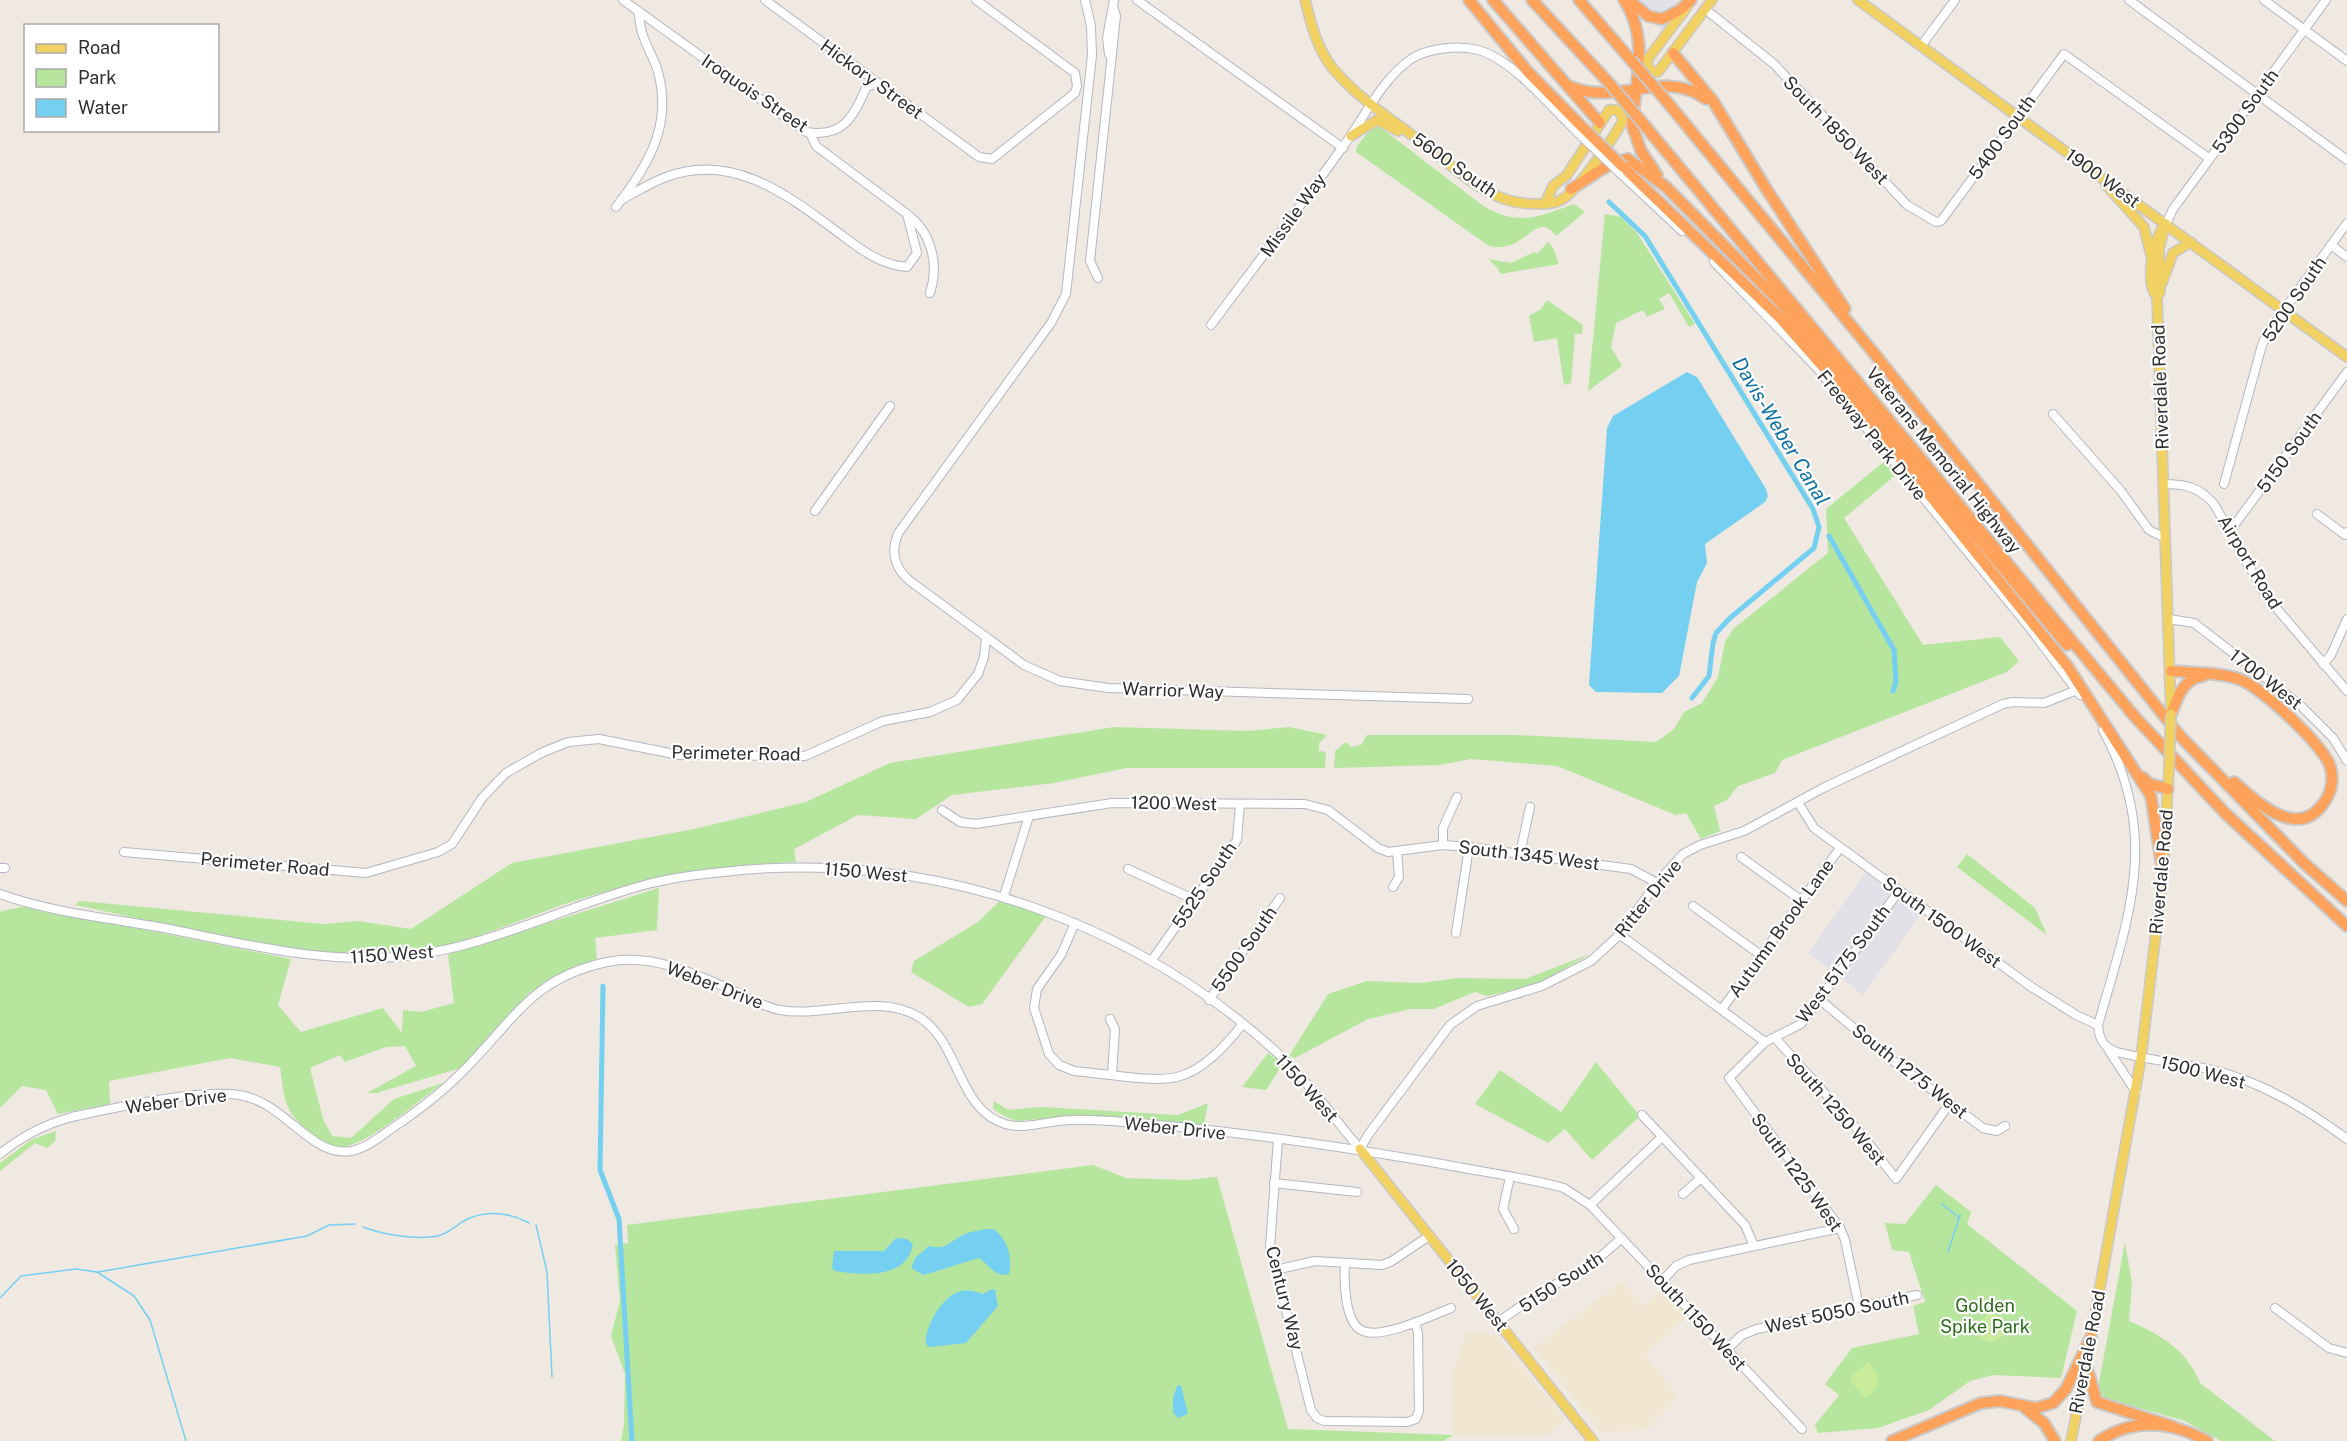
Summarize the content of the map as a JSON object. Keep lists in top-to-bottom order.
{
  "streets": {
    "highway": ["Veterans Memorial Highway"],
    "main road": [
      "5600 South",
      "1900 West",
      "Riverdale Road",
      "1050 West"
    ],
    "street": [
      "Hickory Street",
      "Iroquois Street",
      "5300 South",
      "South 1850 West",
      "5400 South",
      "Missile Way",
      "5200 South",
      "Freeway Park Drive",
      "5150 South",
      "Airport Road",
      "1700 West",
      "Warrior Way",
      "Perimeter Road",
      "1200 West",
      "South 1345 West",
      "1150 West",
      "5525 South",
      "Ritter Drive",
      "South 1500 West",
      "Autumn Brook Lane",
      "5500 South",
      "West 5175 South",
      "Weber Drive",
      "South 1275 West",
      "1500 West",
      "South 1250 West",
      "South 1225 West",
      "Century Way",
      "West 5050 South",
      "South 1150 West"
    ]
  },
  "crossings": [
    ["Hickory Street", "Iroquois Street"],
    ["5300 South", "5400 South"],
    ["5300 South", "1900 West"],
    ["5300 South", "Riverdale Road"],
    ["South 1850 West", "5400 South"],
    ["South 1850 West", "5600 South"],
    ["5400 South", "1900 West"],
    ["5600 South", "Missile Way"],
    ["1900 West", "5200 South"],
    ["1900 West", "Riverdale Road"],
    ["Riverdale Road", "Airport Road"],
    ["Riverdale Road", "1700 West"],
    ["Riverdale Road", "1500 West"],
    ["Freeway Park Drive", "Ritter Drive"],
    ["Freeway Park Drive", "South 1500 West"],
    ["5150 South", "Airport Road"],
    ["5150 South", "1050 West"],
    ["5150 South", "South 1150 West"],
    ["Warrior Way", "Perimeter Road"],
    ["1200 West", "South 1345 West"],
    ["1200 West", "5525 South"],
    ["South 1345 West", "Ritter Drive"],
    ["1150 West", "5525 South"],
    ["1150 West", "Ritter Drive"],
    ["1150 West", "5500 South"],
    ["1150 West", "Weber Drive"],
    ["1150 West", "1050 West"],
    ["Ritter Drive", "South 1500 West"],
    ["Ritter Drive", "Weber Drive"],
    ["Ritter Drive", "South 1250 West"],
    ["Ritter Drive", "1050 West"],
    ["South 1500 West", "Autumn Brook Lane"],
    ["South 1500 West", "West 5175 South"],
    ["Autumn Brook Lane", "South 1250 West"],
    ["West 5175 South", "South 1275 West"],
    ["West 5175 South", "South 1250 West"],
    ["West 5175 South", "South 1225 West"],
    ["Weber Drive", "1050 West"],
    ["Weber Drive", "Century Way"],
    ["South 1275 West", "South 1250 West"],
    ["South 1225 West", "West 5050 South"],
    ["West 5050 South", "South 1150 West"]
  ],
  "water": ["Davis-Weber Canal"],
  "parks": ["Golden Spike Park"],
  "legend": ["Road", "Park", "Water"]
}
